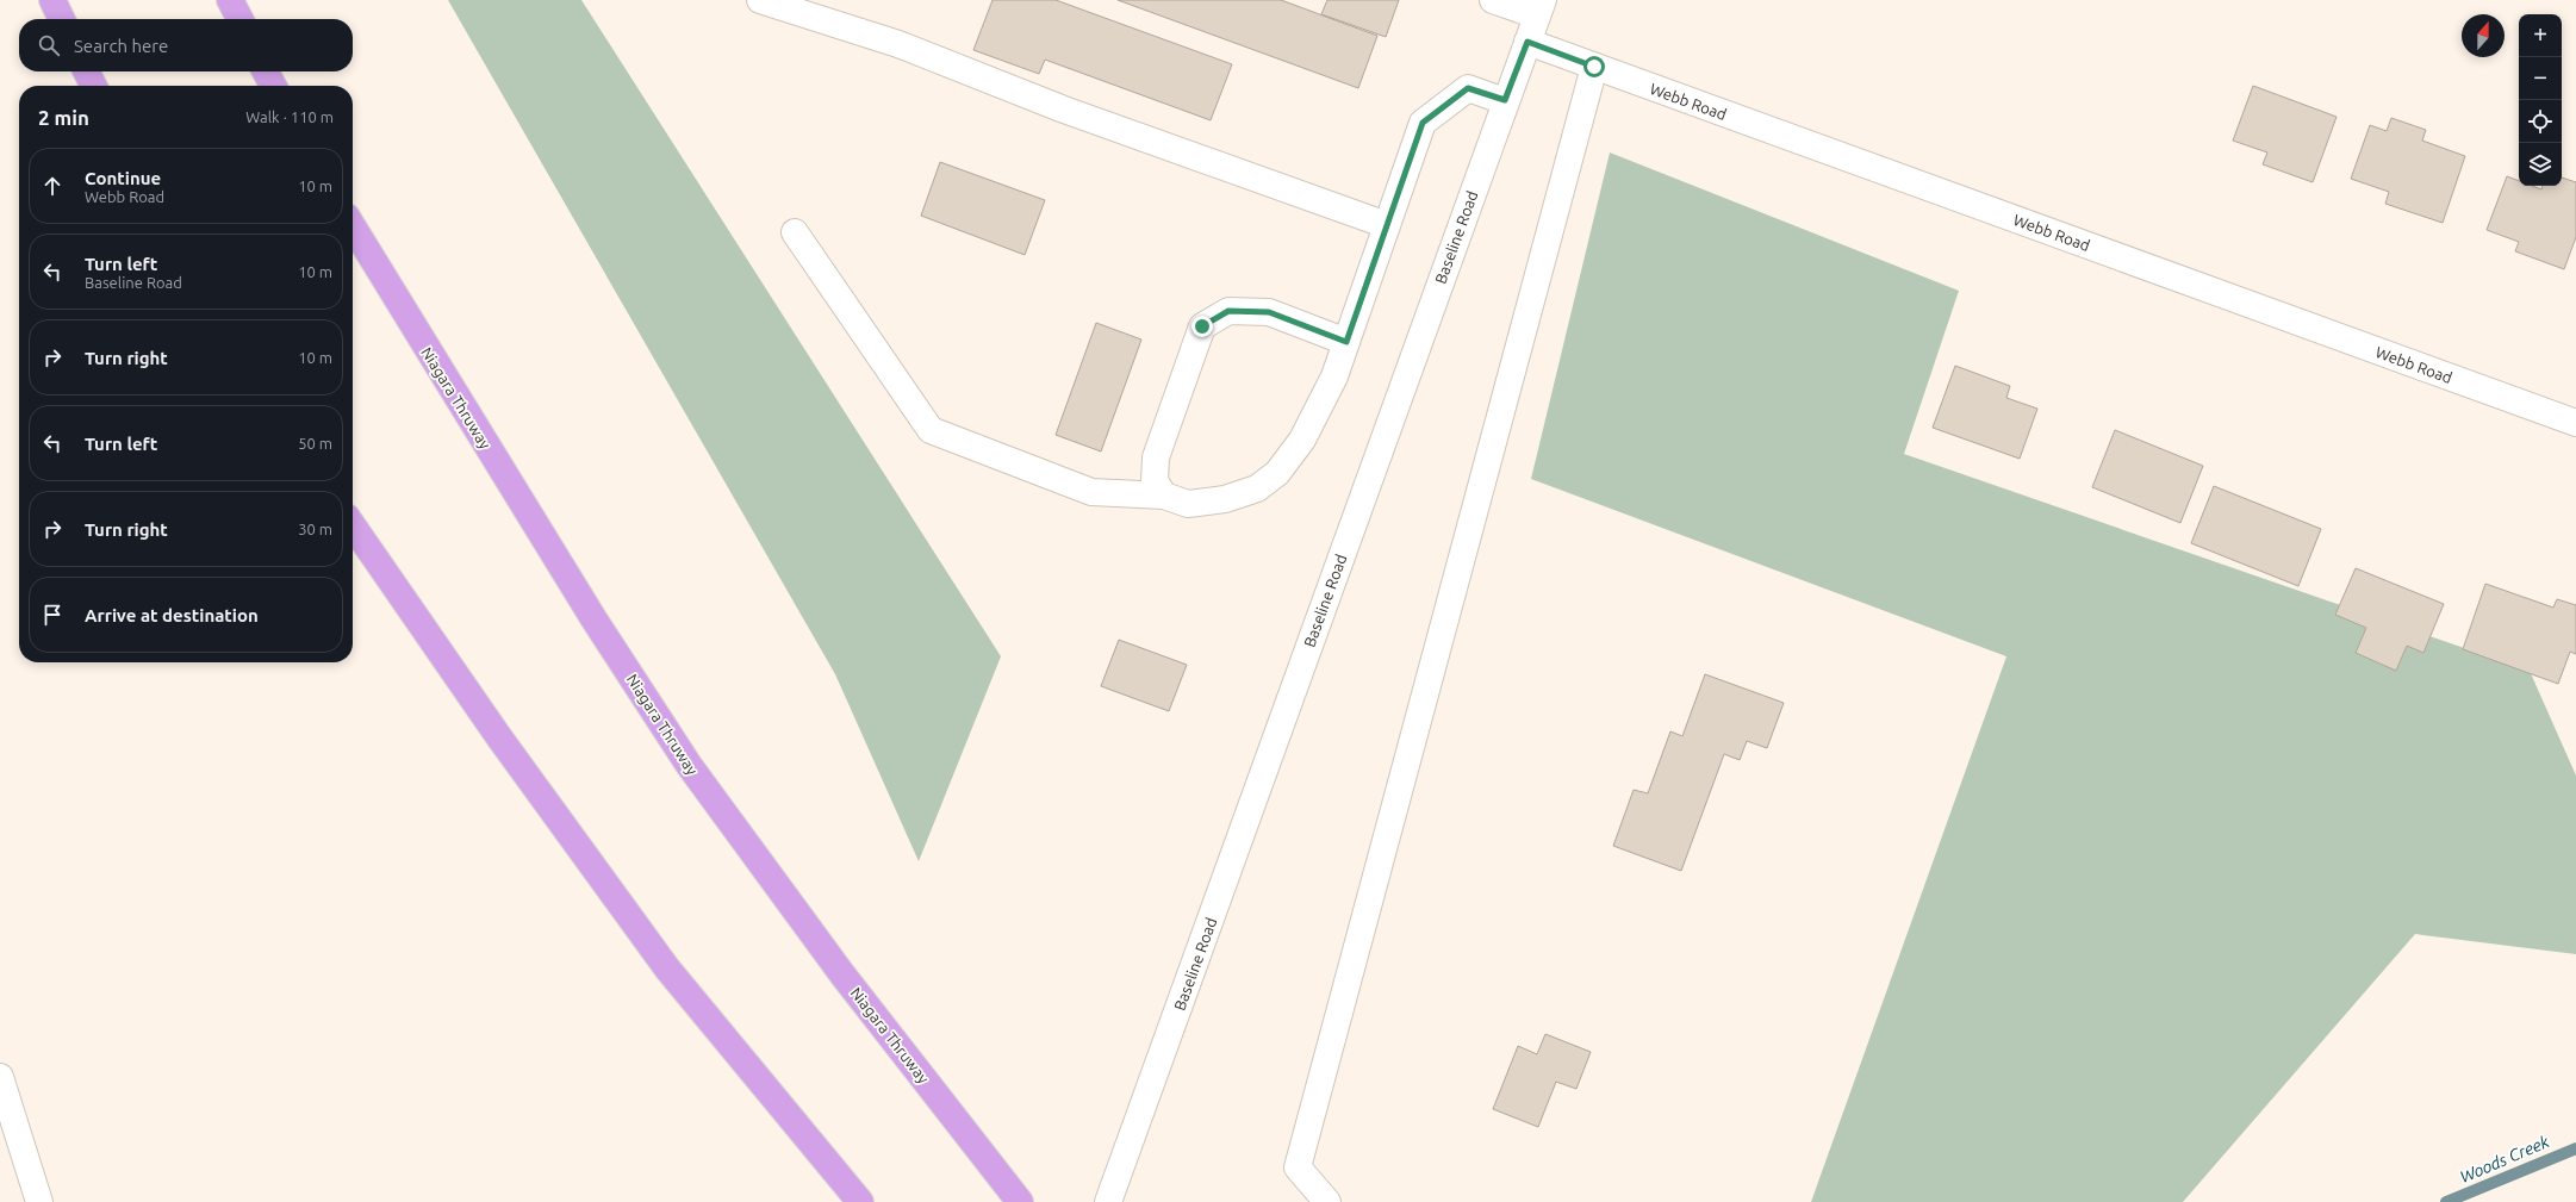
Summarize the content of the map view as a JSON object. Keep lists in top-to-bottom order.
{
  "streets": {
    "highway": ["Niagara Thruway"],
    "street": ["Webb Road", "Baseline Road"]
  },
  "crossings": [
    ["Webb Road", "Baseline Road"]
  ],
  "water": ["Woods Creek"],
  "north": "top",
  "page": {
    "map_buttons": ["+", "−"],
    "search": "Search here",
    "heading": ["2 min", "Walk · 110 m"],
    "list": [
      ["Continue", "Webb Road", "10 m"],
      ["Turn left", "Baseline Road", "10 m"],
      ["Turn right", "10 m"],
      ["Turn left", "50 m"],
      ["Turn right", "30 m"],
      "Arrive at destination"
    ]
  }
}
